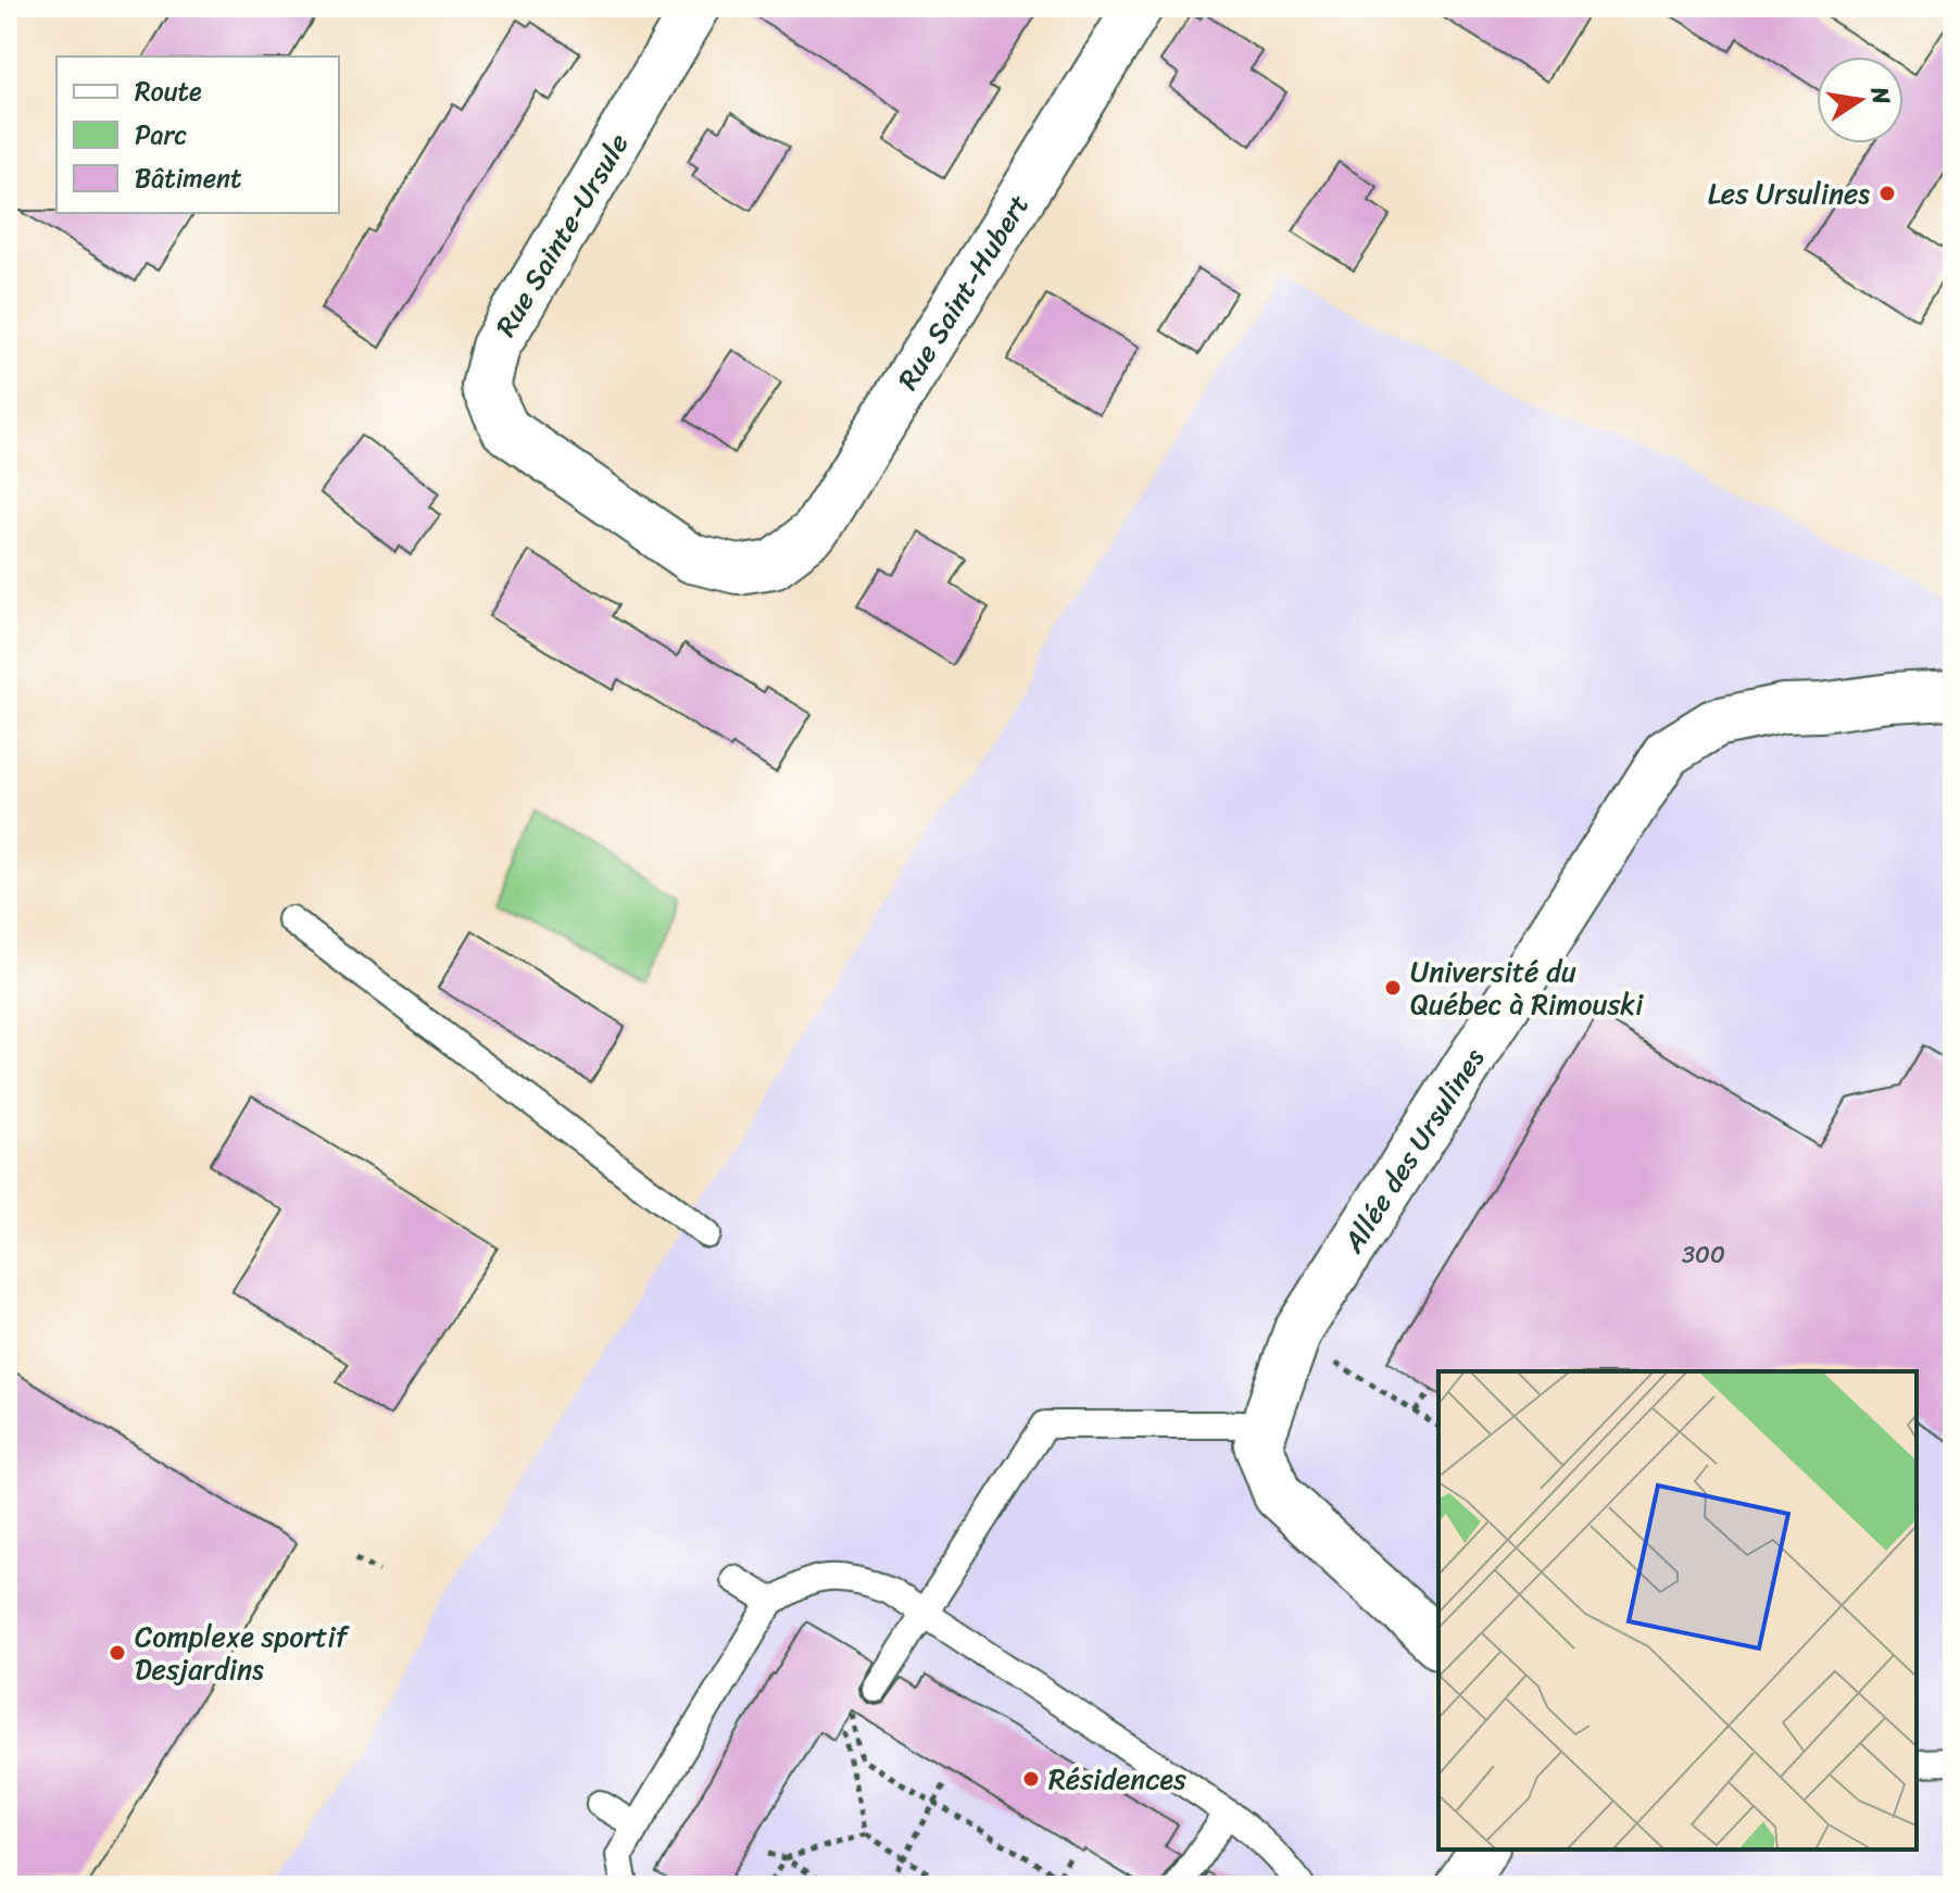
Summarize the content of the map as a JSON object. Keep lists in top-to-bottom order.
{
  "streets": {
    "street": ["Rue Sainte-Ursule", "Rue Saint-Hubert", "Allée des Ursulines"]
  },
  "crossings": [
    ["Rue Sainte-Ursule", "Rue Saint-Hubert"]
  ],
  "places": [
    "Les Ursulines",
    "Université du Québec à Rimouski",
    "Complexe sportif Desjardins",
    "Résidences"
  ],
  "house_numbers": ["300"],
  "legend": ["Route", "Parc", "Bâtiment"],
  "north": "right"
}
